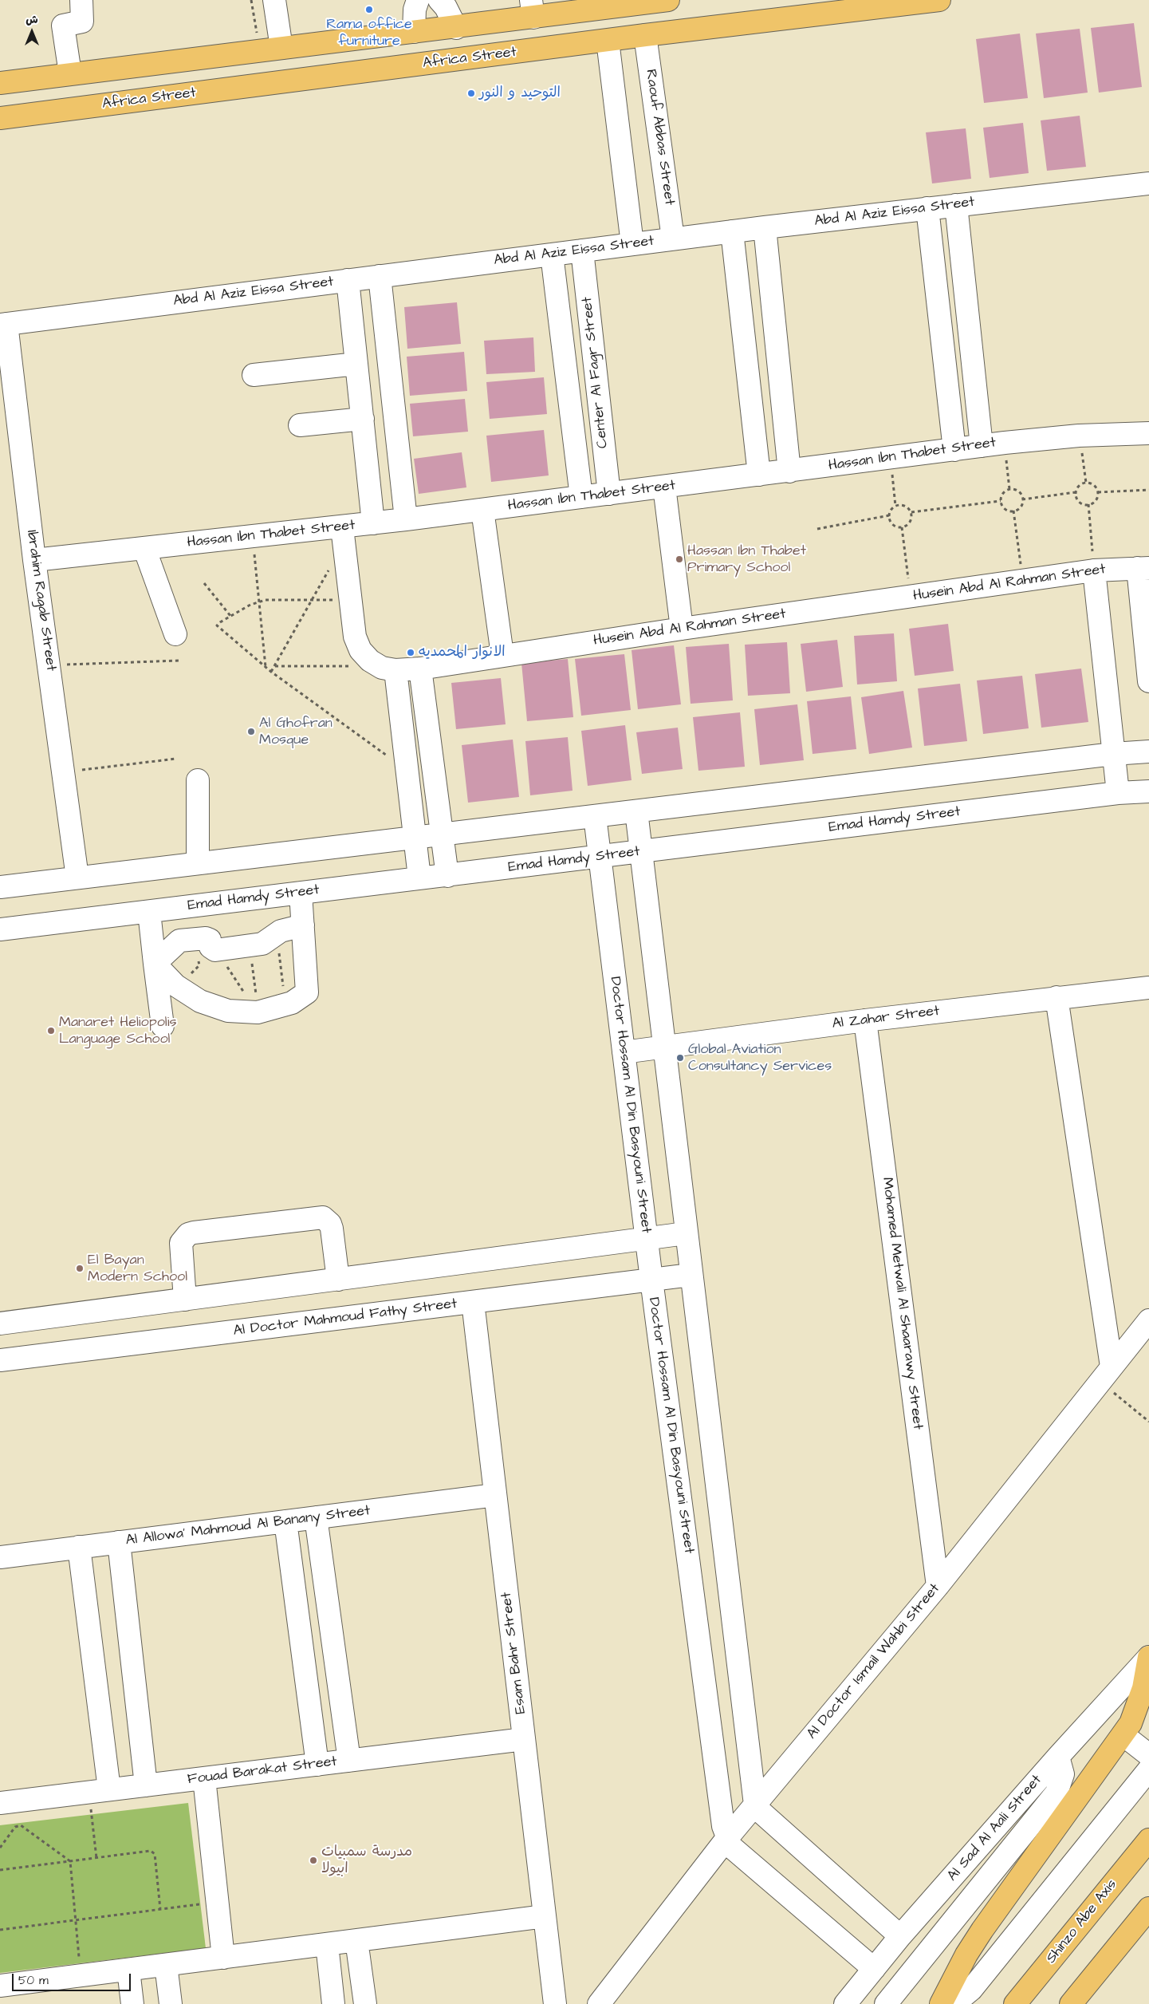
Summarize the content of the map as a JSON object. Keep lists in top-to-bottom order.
{
  "streets": {
    "main road": ["Africa Street", "Shinzo Abe Axis"],
    "street": [
      "Raouf Abbas Street",
      "Abd Al Aziz Eissa Street",
      "Center Al Fagr Street",
      "Hassan Ibn Thabet Street",
      "Husein Abd Al Rahman Street",
      "Ibrahim Ragab Street",
      "Emad Hamdy Street",
      "Al Zahar Street",
      "Doctor Hossam Al Din Basyouni Street",
      "Mohamed Metwali Al Shaarawy Street",
      "Al Doctor Mahmoud Fathy Street",
      "Al Allowa' Mahmoud Al Banany Street",
      "Esam Bahr Street",
      "Al Doctor Ismail Wahbi Street",
      "Fouad Barakat Street",
      "Al Sad Al Aali Street"
    ]
  },
  "crossings": [
    ["Africa Street", "Raouf Abbas Street"],
    ["Raouf Abbas Street", "Abd Al Aziz Eissa Street"],
    ["Abd Al Aziz Eissa Street", "Center Al Fagr Street"],
    ["Abd Al Aziz Eissa Street", "Ibrahim Ragab Street"],
    ["Center Al Fagr Street", "Hassan Ibn Thabet Street"],
    ["Hassan Ibn Thabet Street", "Husein Abd Al Rahman Street"],
    ["Hassan Ibn Thabet Street", "Ibrahim Ragab Street"],
    ["Emad Hamdy Street", "Doctor Hossam Al Din Basyouni Street"],
    ["Al Zahar Street", "Doctor Hossam Al Din Basyouni Street"],
    ["Al Zahar Street", "Mohamed Metwali Al Shaarawy Street"],
    ["Doctor Hossam Al Din Basyouni Street", "Al Doctor Mahmoud Fathy Street"],
    ["Doctor Hossam Al Din Basyouni Street", "Al Doctor Ismail Wahbi Street"],
    ["Doctor Hossam Al Din Basyouni Street", "Al Sad Al Aali Street"],
    ["Mohamed Metwali Al Shaarawy Street", "Al Doctor Ismail Wahbi Street"],
    ["Al Doctor Mahmoud Fathy Street", "Esam Bahr Street"],
    ["Al Allowa' Mahmoud Al Banany Street", "Esam Bahr Street"],
    ["Esam Bahr Street", "Fouad Barakat Street"]
  ],
  "places": [
    "Rama office furniture",
    "التوحيد و النور",
    "Hassan Ibn Thabet Primary School",
    "الانوار المحمديه",
    "Al Ghofran Mosque",
    "Manaret Heliopolis Language School",
    "Global Aviation Consultancy Services",
    "El Bayan Modern School",
    "مدرسة سمبيات ابيولا"
  ],
  "scale_bar": "50 m",
  "north": "top"
}
